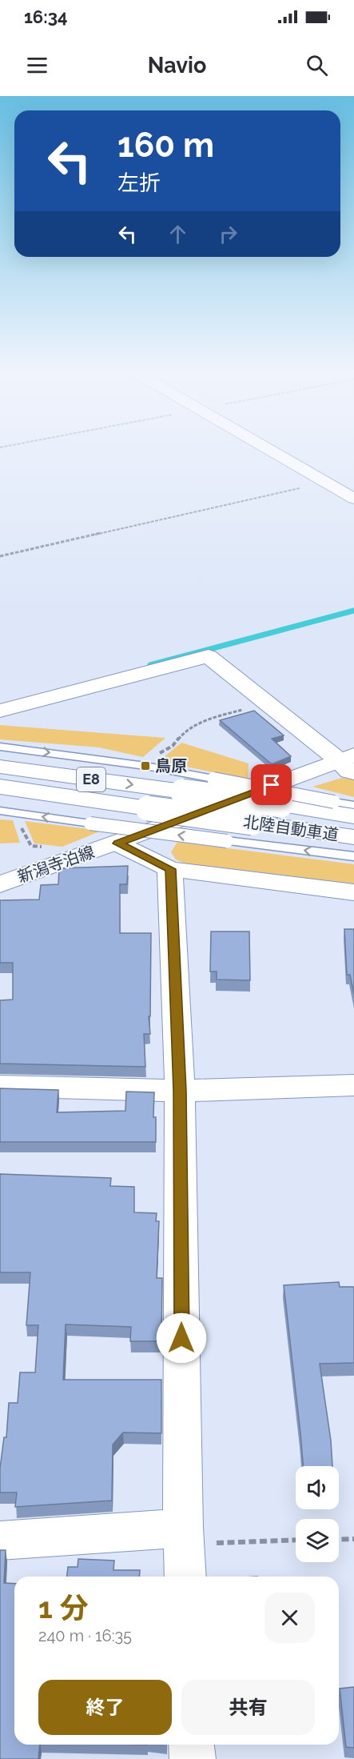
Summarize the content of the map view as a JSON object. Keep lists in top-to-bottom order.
{
  "streets": {
    "main road": ["E8", "北陸自動車道", "新潟寺泊線"]
  },
  "places": {
    "transit": ["鳥原"]
  },
  "page": {
    "status": "16:34",
    "header": "Navio",
    "turn": ["160 m", "左折"],
    "heading": ["1 分", "240 m · 16:35"],
    "buttons": ["終了", "共有"]
  }
}
